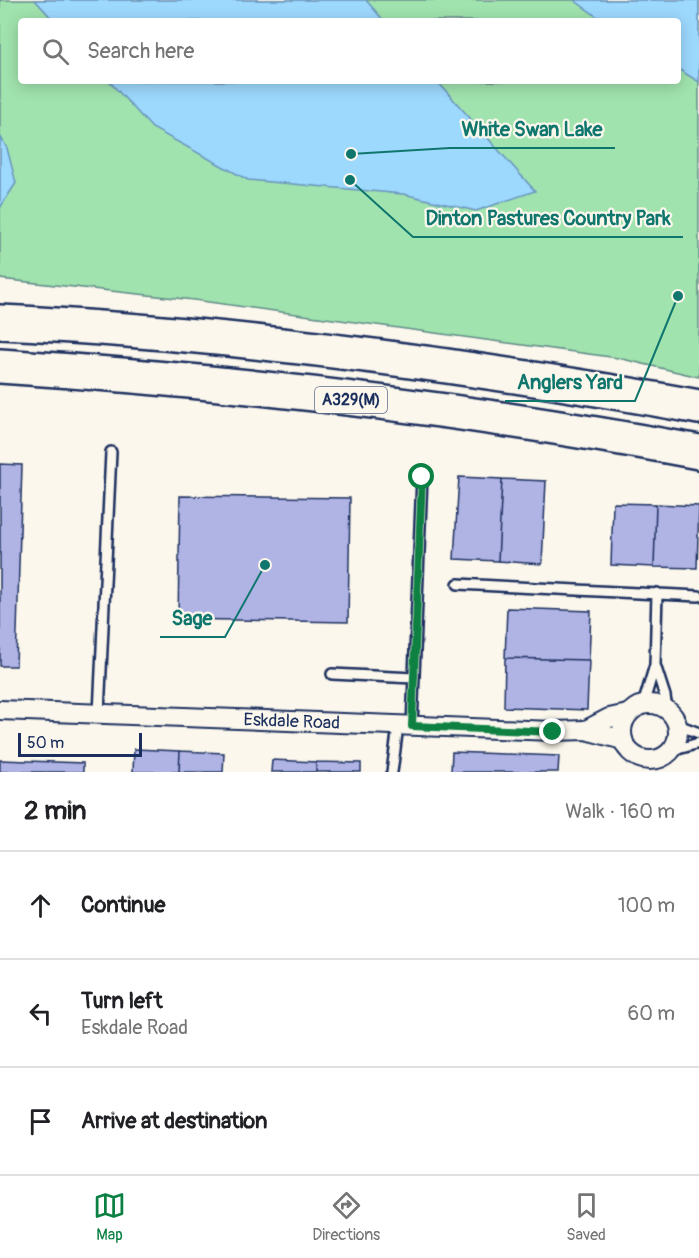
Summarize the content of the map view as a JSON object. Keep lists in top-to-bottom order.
{
  "streets": {
    "highway": ["A329(M)"],
    "street": ["Eskdale Road"]
  },
  "places": [
    "White Swan Lake",
    "Dinton Pastures Country Park",
    "Anglers Yard",
    "Sage"
  ],
  "scale_bar": "50 m",
  "page": {
    "search": "Search here",
    "scale": "50 m",
    "heading": ["2 min", "Walk · 160 m"],
    "list": [
      ["Continue", "100 m"],
      ["Turn left", "Eskdale Road", "60 m"],
      "Arrive at destination"
    ],
    "nav": ["Map", "Directions", "Saved"]
  }
}
